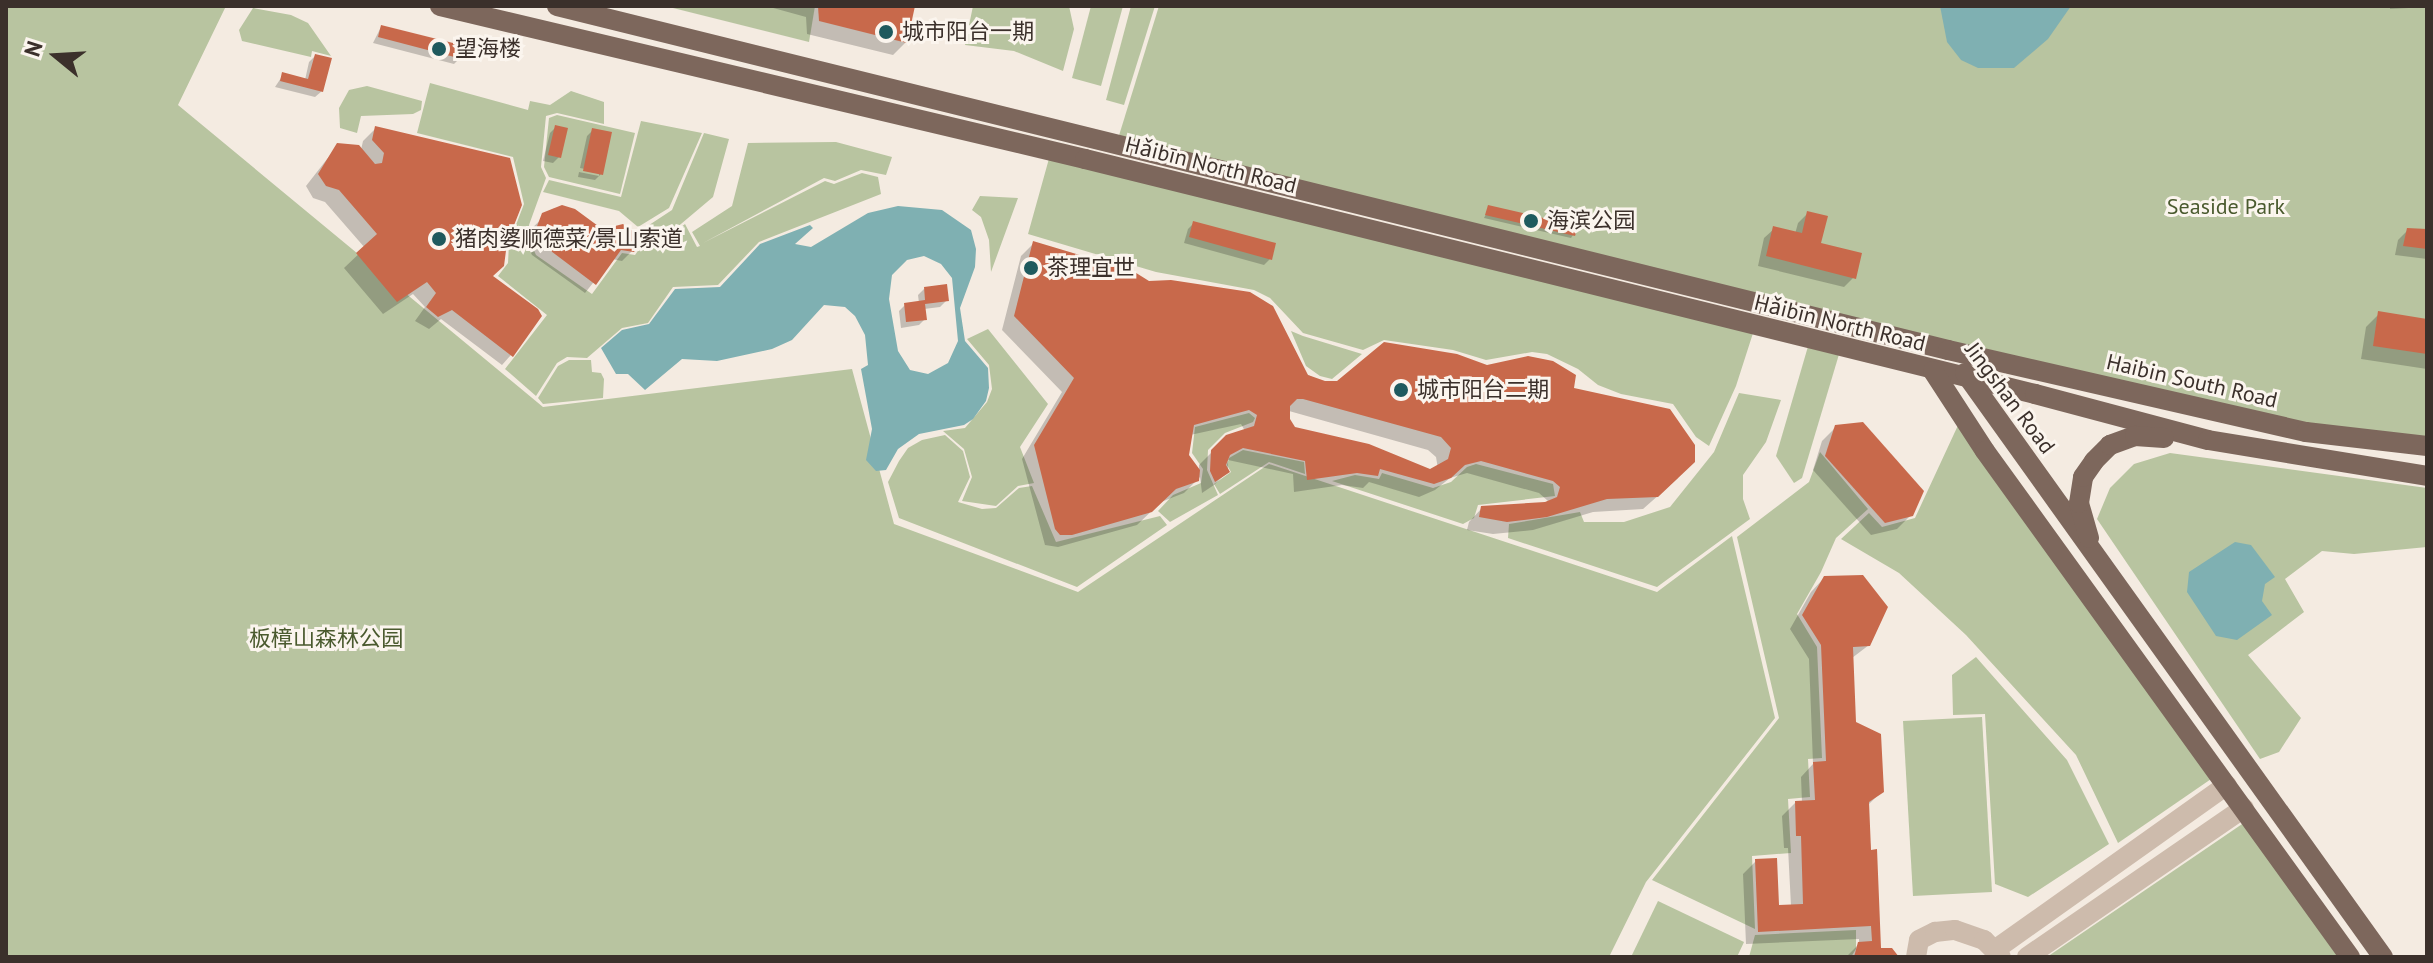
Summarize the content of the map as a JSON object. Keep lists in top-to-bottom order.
{
  "streets": {
    "main road": ["Hǎibīn North Road", "Haibin South Road", "Jingshan Road"]
  },
  "crossings": [
    ["Hǎibīn North Road", "Haibin South Road"],
    ["Hǎibīn North Road", "Jingshan Road"],
    ["Haibin South Road", "Jingshan Road"]
  ],
  "parks": ["Seaside Park", "板樟山森林公园"],
  "places": [
    "城市阳台一期",
    "望海楼",
    "海滨公园",
    "猪肉婆顺德菜/景山索道",
    "茶理宜世",
    "城市阳台二期"
  ],
  "north": "left"
}
